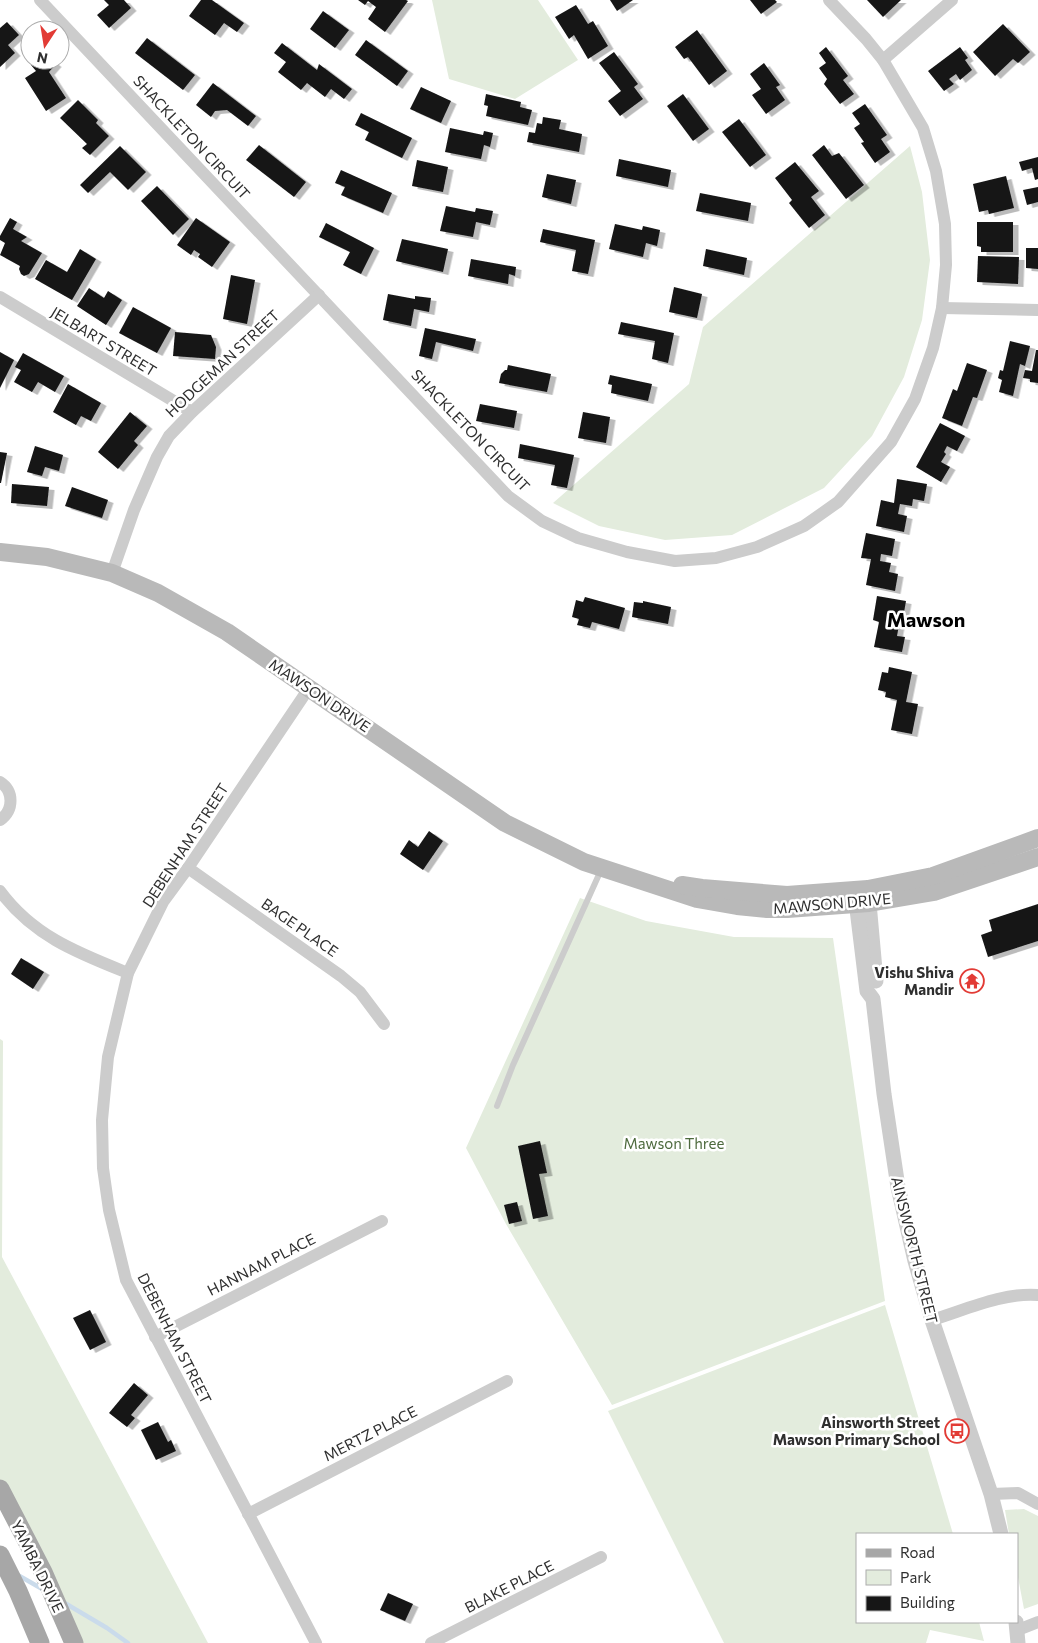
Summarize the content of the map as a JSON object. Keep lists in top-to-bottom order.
{
  "streets": {
    "main road": ["MAWSON DRIVE", "YAMBA DRIVE"],
    "street": [
      "SHACKLETON CIRCUIT",
      "JELBART STREET",
      "HODGEMAN STREET",
      "DEBENHAM STREET",
      "BAGE PLACE",
      "AINSWORTH STREET",
      "HANNAM PLACE",
      "MERTZ PLACE",
      "BLAKE PLACE"
    ]
  },
  "crossings": [
    ["SHACKLETON CIRCUIT", "HODGEMAN STREET"],
    ["JELBART STREET", "HODGEMAN STREET"],
    ["HODGEMAN STREET", "MAWSON DRIVE"],
    ["MAWSON DRIVE", "DEBENHAM STREET"],
    ["MAWSON DRIVE", "AINSWORTH STREET"],
    ["DEBENHAM STREET", "BAGE PLACE"],
    ["DEBENHAM STREET", "HANNAM PLACE"],
    ["DEBENHAM STREET", "MERTZ PLACE"]
  ],
  "districts": ["Mawson"],
  "parks": ["Mawson Three"],
  "places": {
    "temple": ["Vishu Shiva Mandir"],
    "bus stop": ["Ainsworth Street Mawson Primary School"]
  },
  "legend": ["Road", "Park", "Building"],
  "north": "bottom"
}
